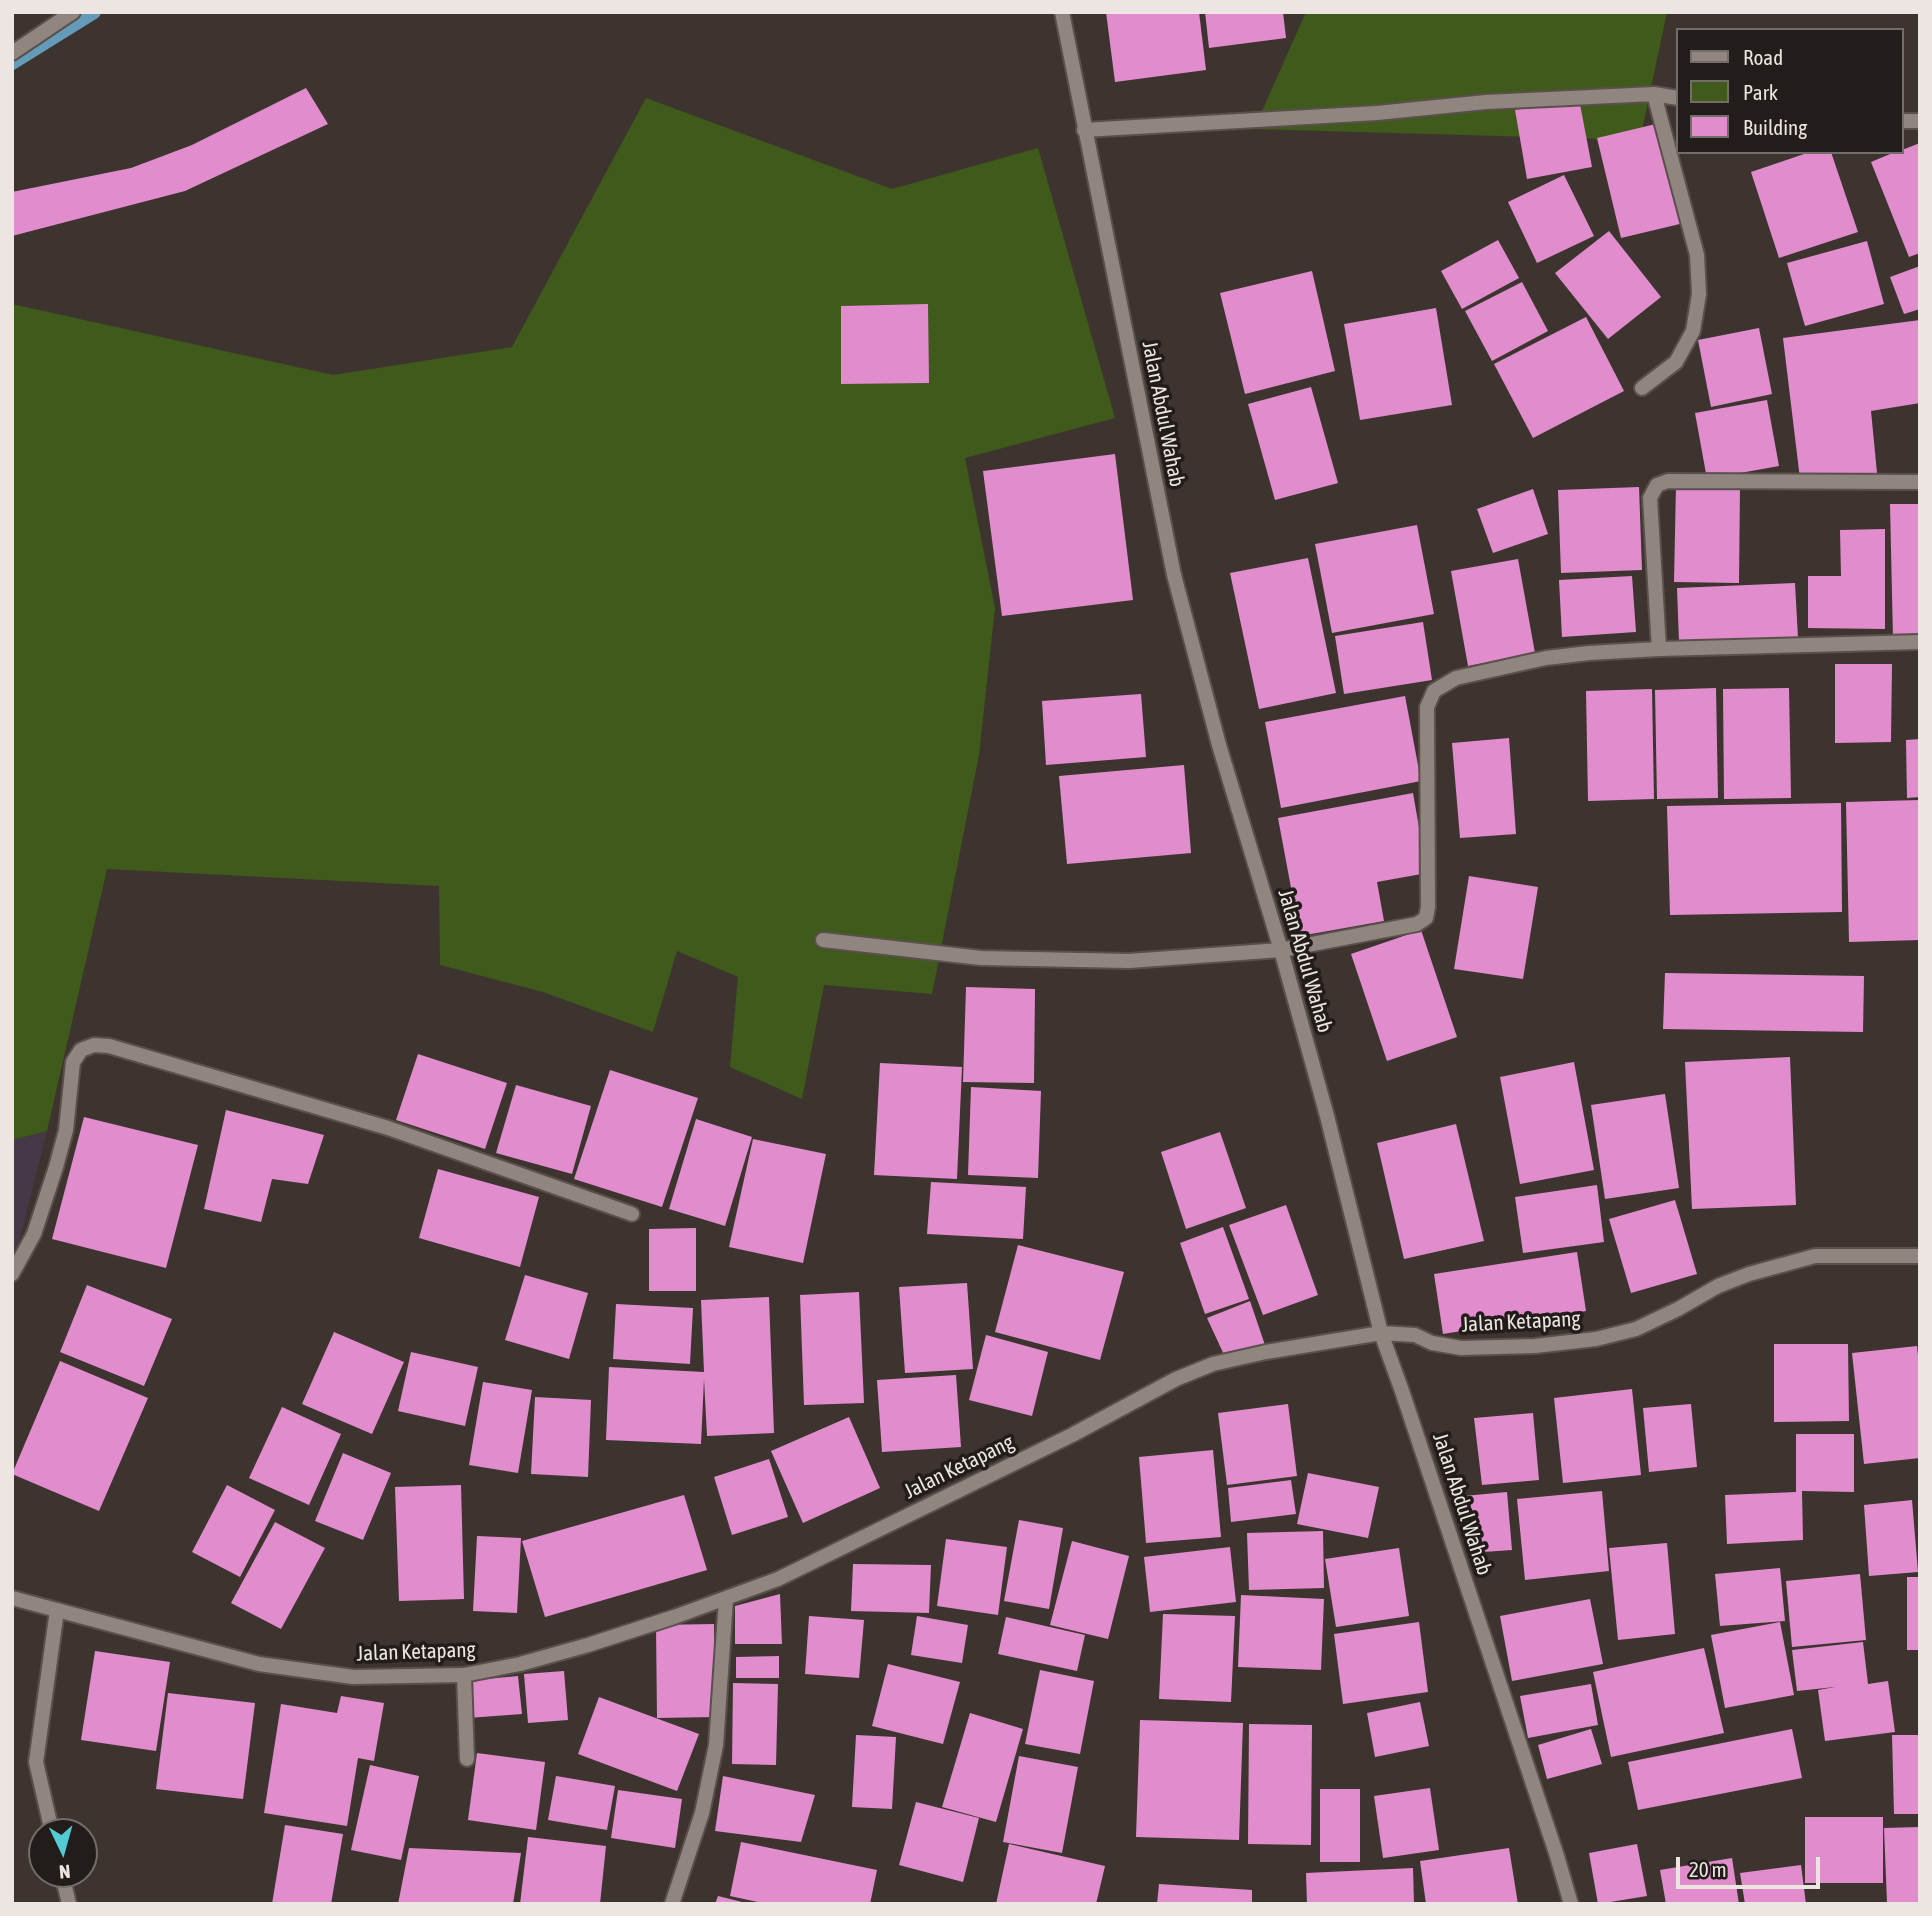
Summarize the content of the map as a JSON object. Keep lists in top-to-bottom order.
{
  "streets": {
    "street": ["Jalan Abdul Wahab", "Jalan Ketapang"]
  },
  "crossings": [
    ["Jalan Abdul Wahab", "Jalan Ketapang"]
  ],
  "legend": ["Road", "Park", "Building"],
  "scale_bar": "20 m",
  "north": "bottom"
}
